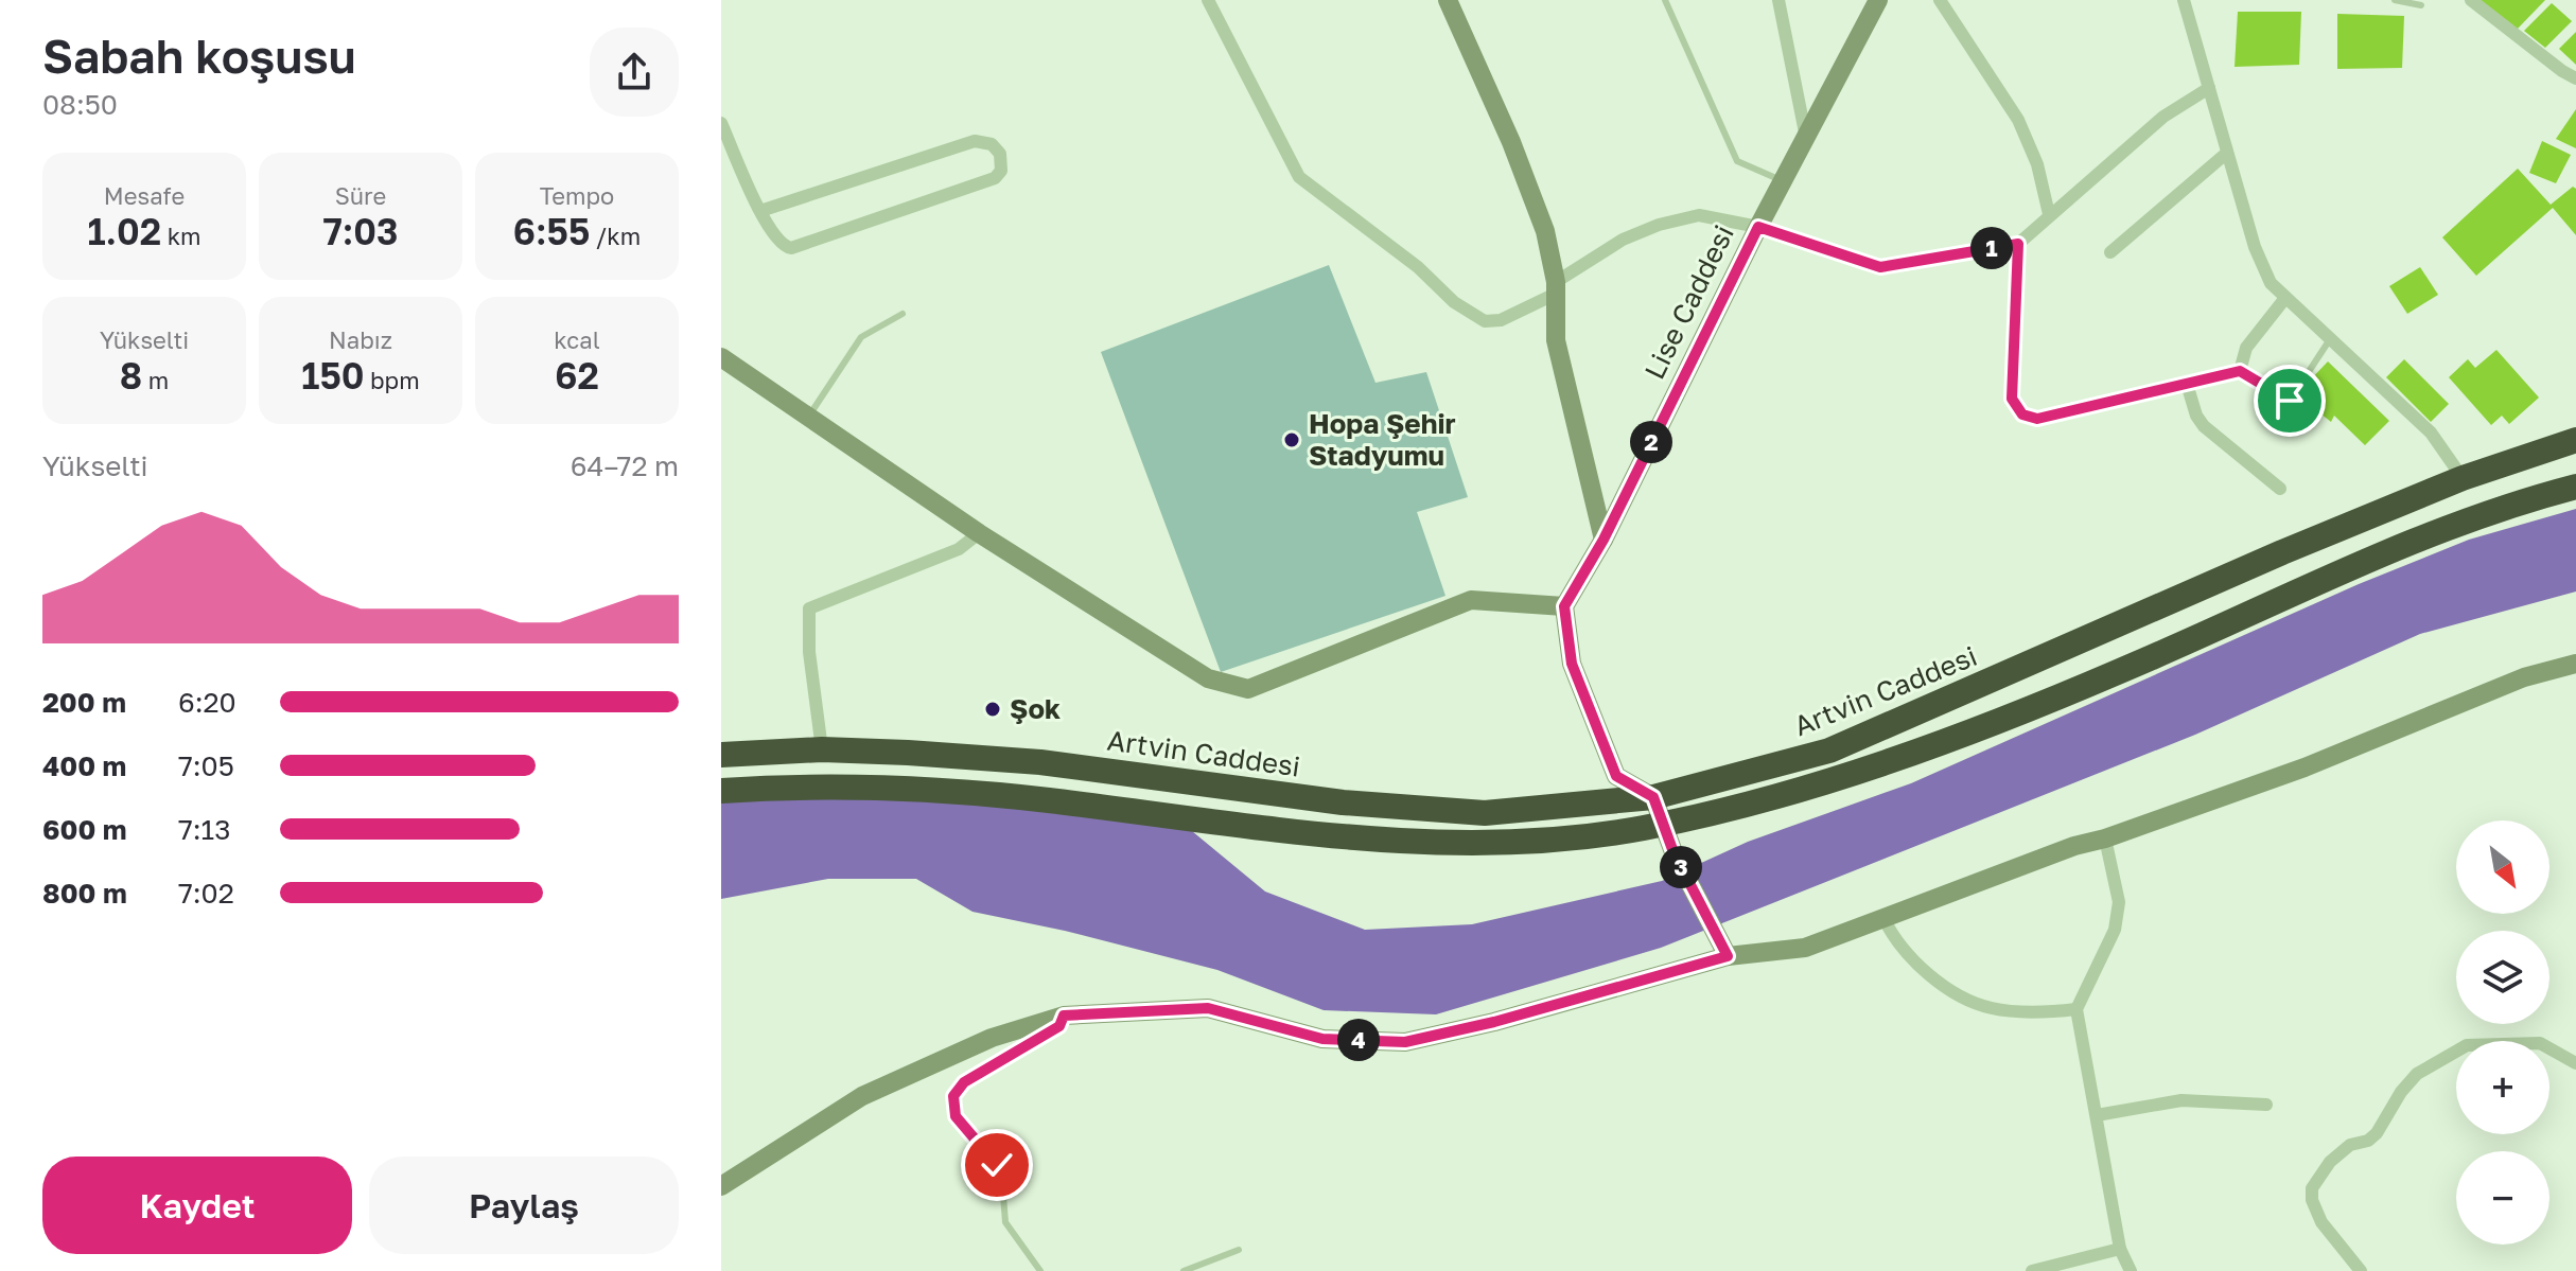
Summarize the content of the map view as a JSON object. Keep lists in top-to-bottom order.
{
  "streets": {
    "highway": ["Artvin Caddesi"],
    "street": ["Lise Caddesi"]
  },
  "places": ["Hopa Şehir Stadyumu", "Şok"],
  "north": "bottom right",
  "page": {
    "heading": ["Sabah koşusu", "08:50"],
    "stats": [
      ["Mesafe", "1.02 km"],
      ["Süre", "7:03"],
      ["Tempo", "6:55 /km"],
      ["Yükselti", "8 m"],
      ["Nabız", "150 bpm"],
      ["kcal", "62"]
    ],
    "pins": [
      "1",
      "2",
      "3",
      "4"
    ],
    "chart": ["Yükselti", "64–72 m"],
    "list": [
      {
        "name": "200 m",
        "note": "6:20"
      },
      {
        "name": "400 m",
        "note": "7:05"
      },
      {
        "name": "600 m",
        "note": "7:13"
      },
      {
        "name": "800 m",
        "note": "7:02"
      }
    ],
    "map_buttons": ["+", "−"],
    "buttons": ["Kaydet", "Paylaş"]
  }
}
